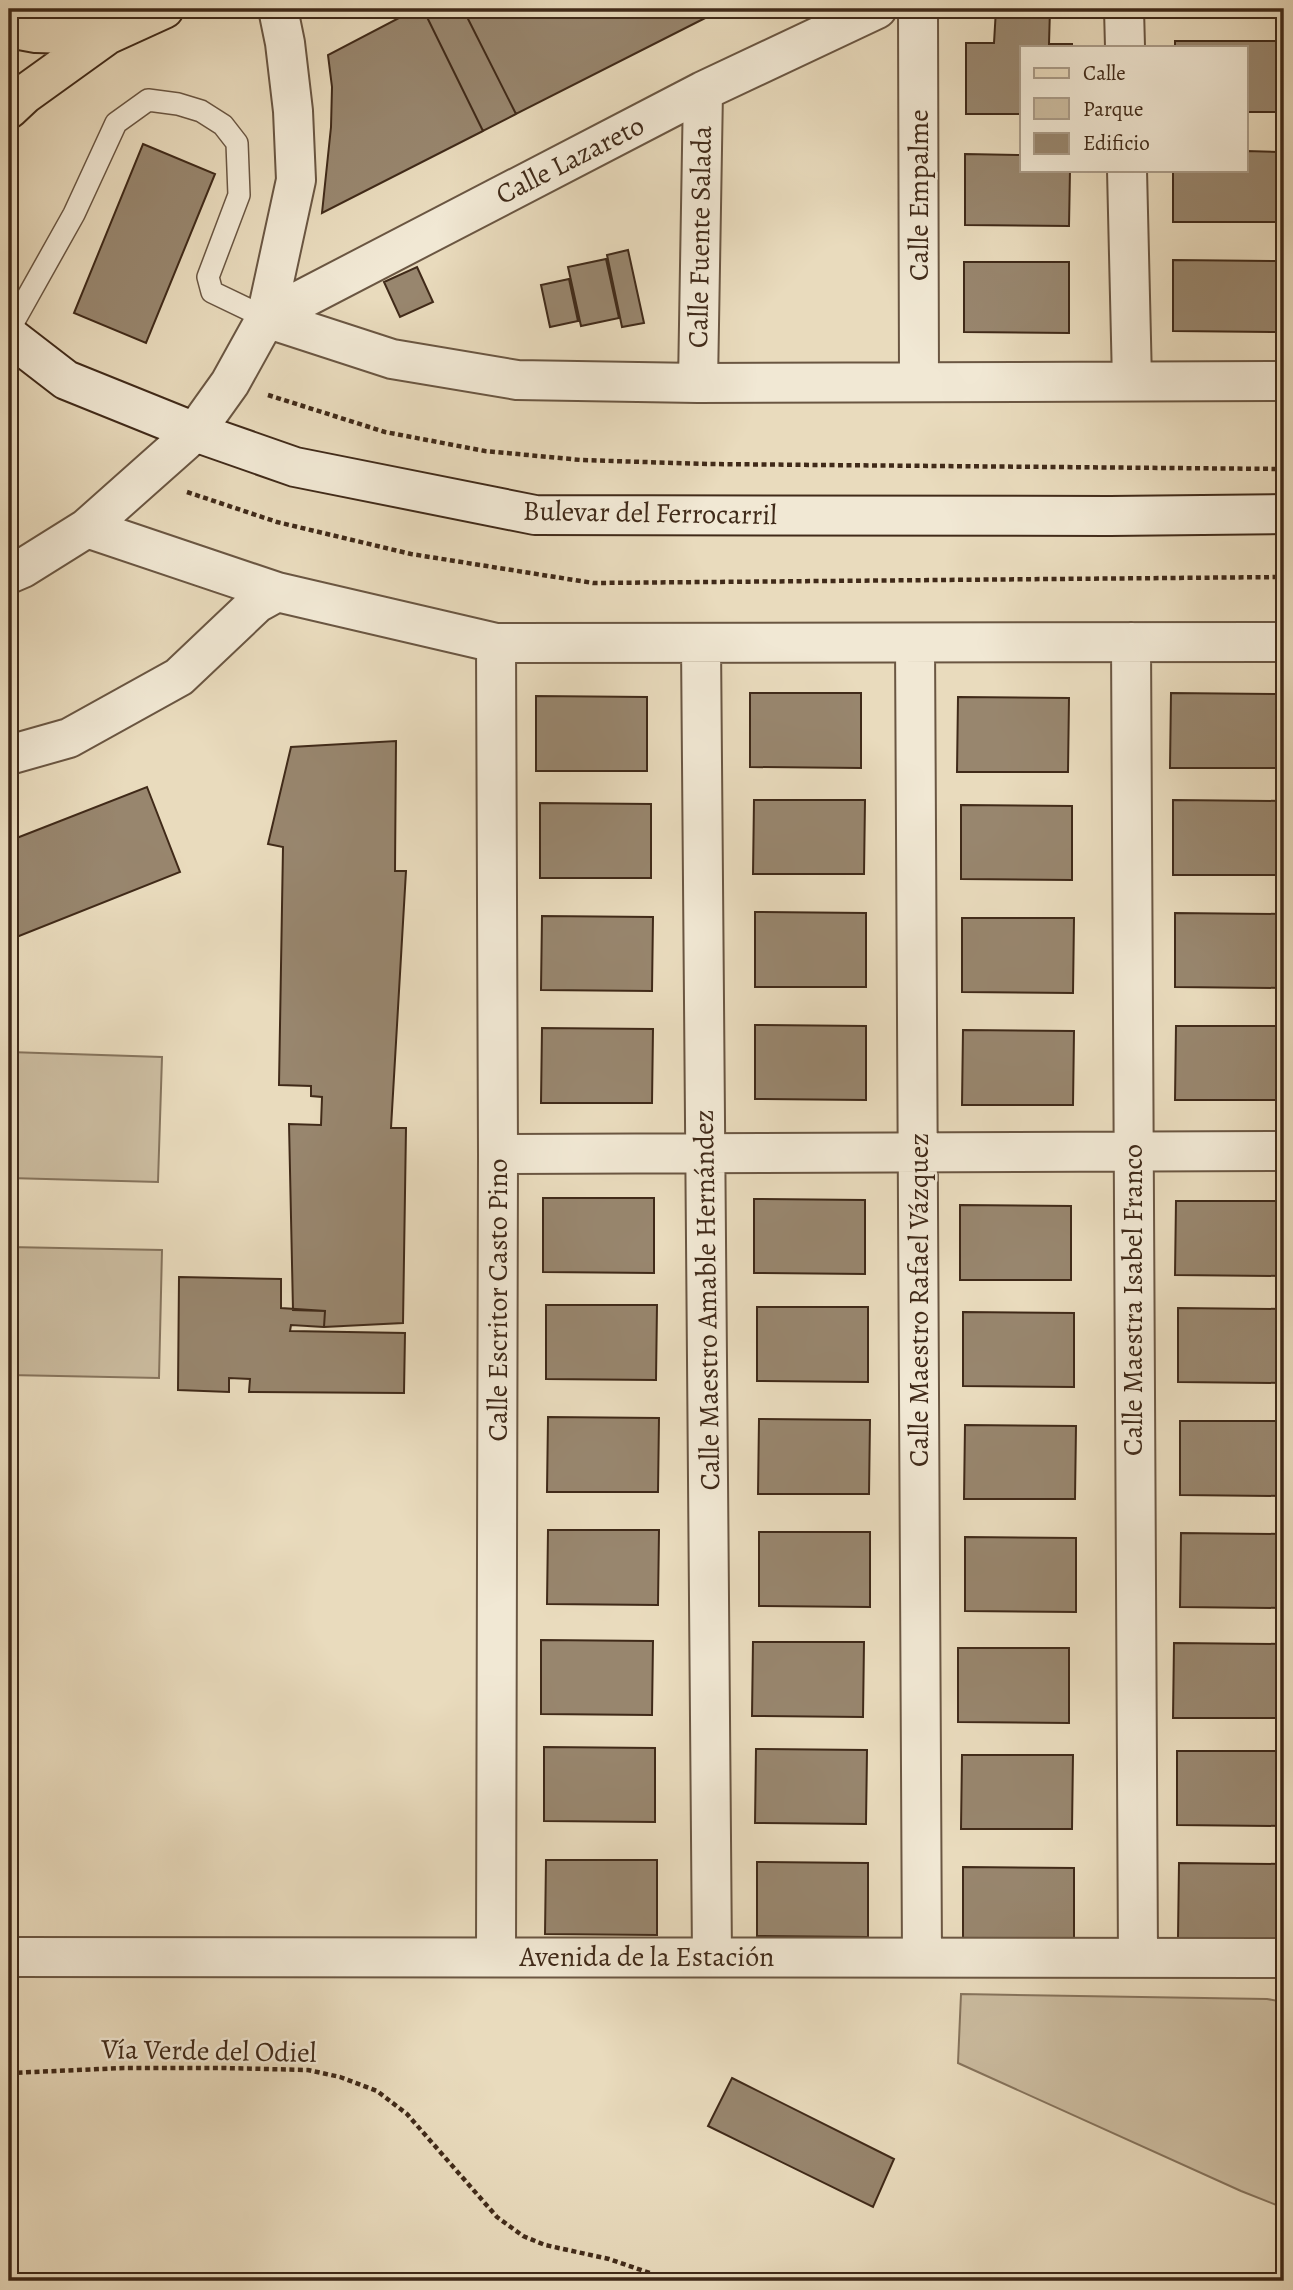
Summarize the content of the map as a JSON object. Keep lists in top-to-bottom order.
{
  "streets": {
    "street": [
      "Calle Lazareto",
      "Calle Empalme",
      "Calle Fuente Salada",
      "Bulevar del Ferrocarril",
      "Calle Escritor Casto Pino",
      "Calle Maestro Amable Hernández",
      "Calle Maestro Rafael Vázquez",
      "Calle Maestra Isabel Franco",
      "Avenida de la Estación"
    ],
    "path": ["Vía Verde del Odiel"]
  },
  "crossings": [
    ["Calle Lazareto", "Calle Fuente Salada"],
    ["Calle Escritor Casto Pino", "Avenida de la Estación"],
    ["Calle Maestro Amable Hernández", "Avenida de la Estación"],
    ["Calle Maestro Rafael Vázquez", "Avenida de la Estación"],
    ["Calle Maestra Isabel Franco", "Avenida de la Estación"]
  ],
  "legend": ["Calle", "Parque", "Edificio"]
}
